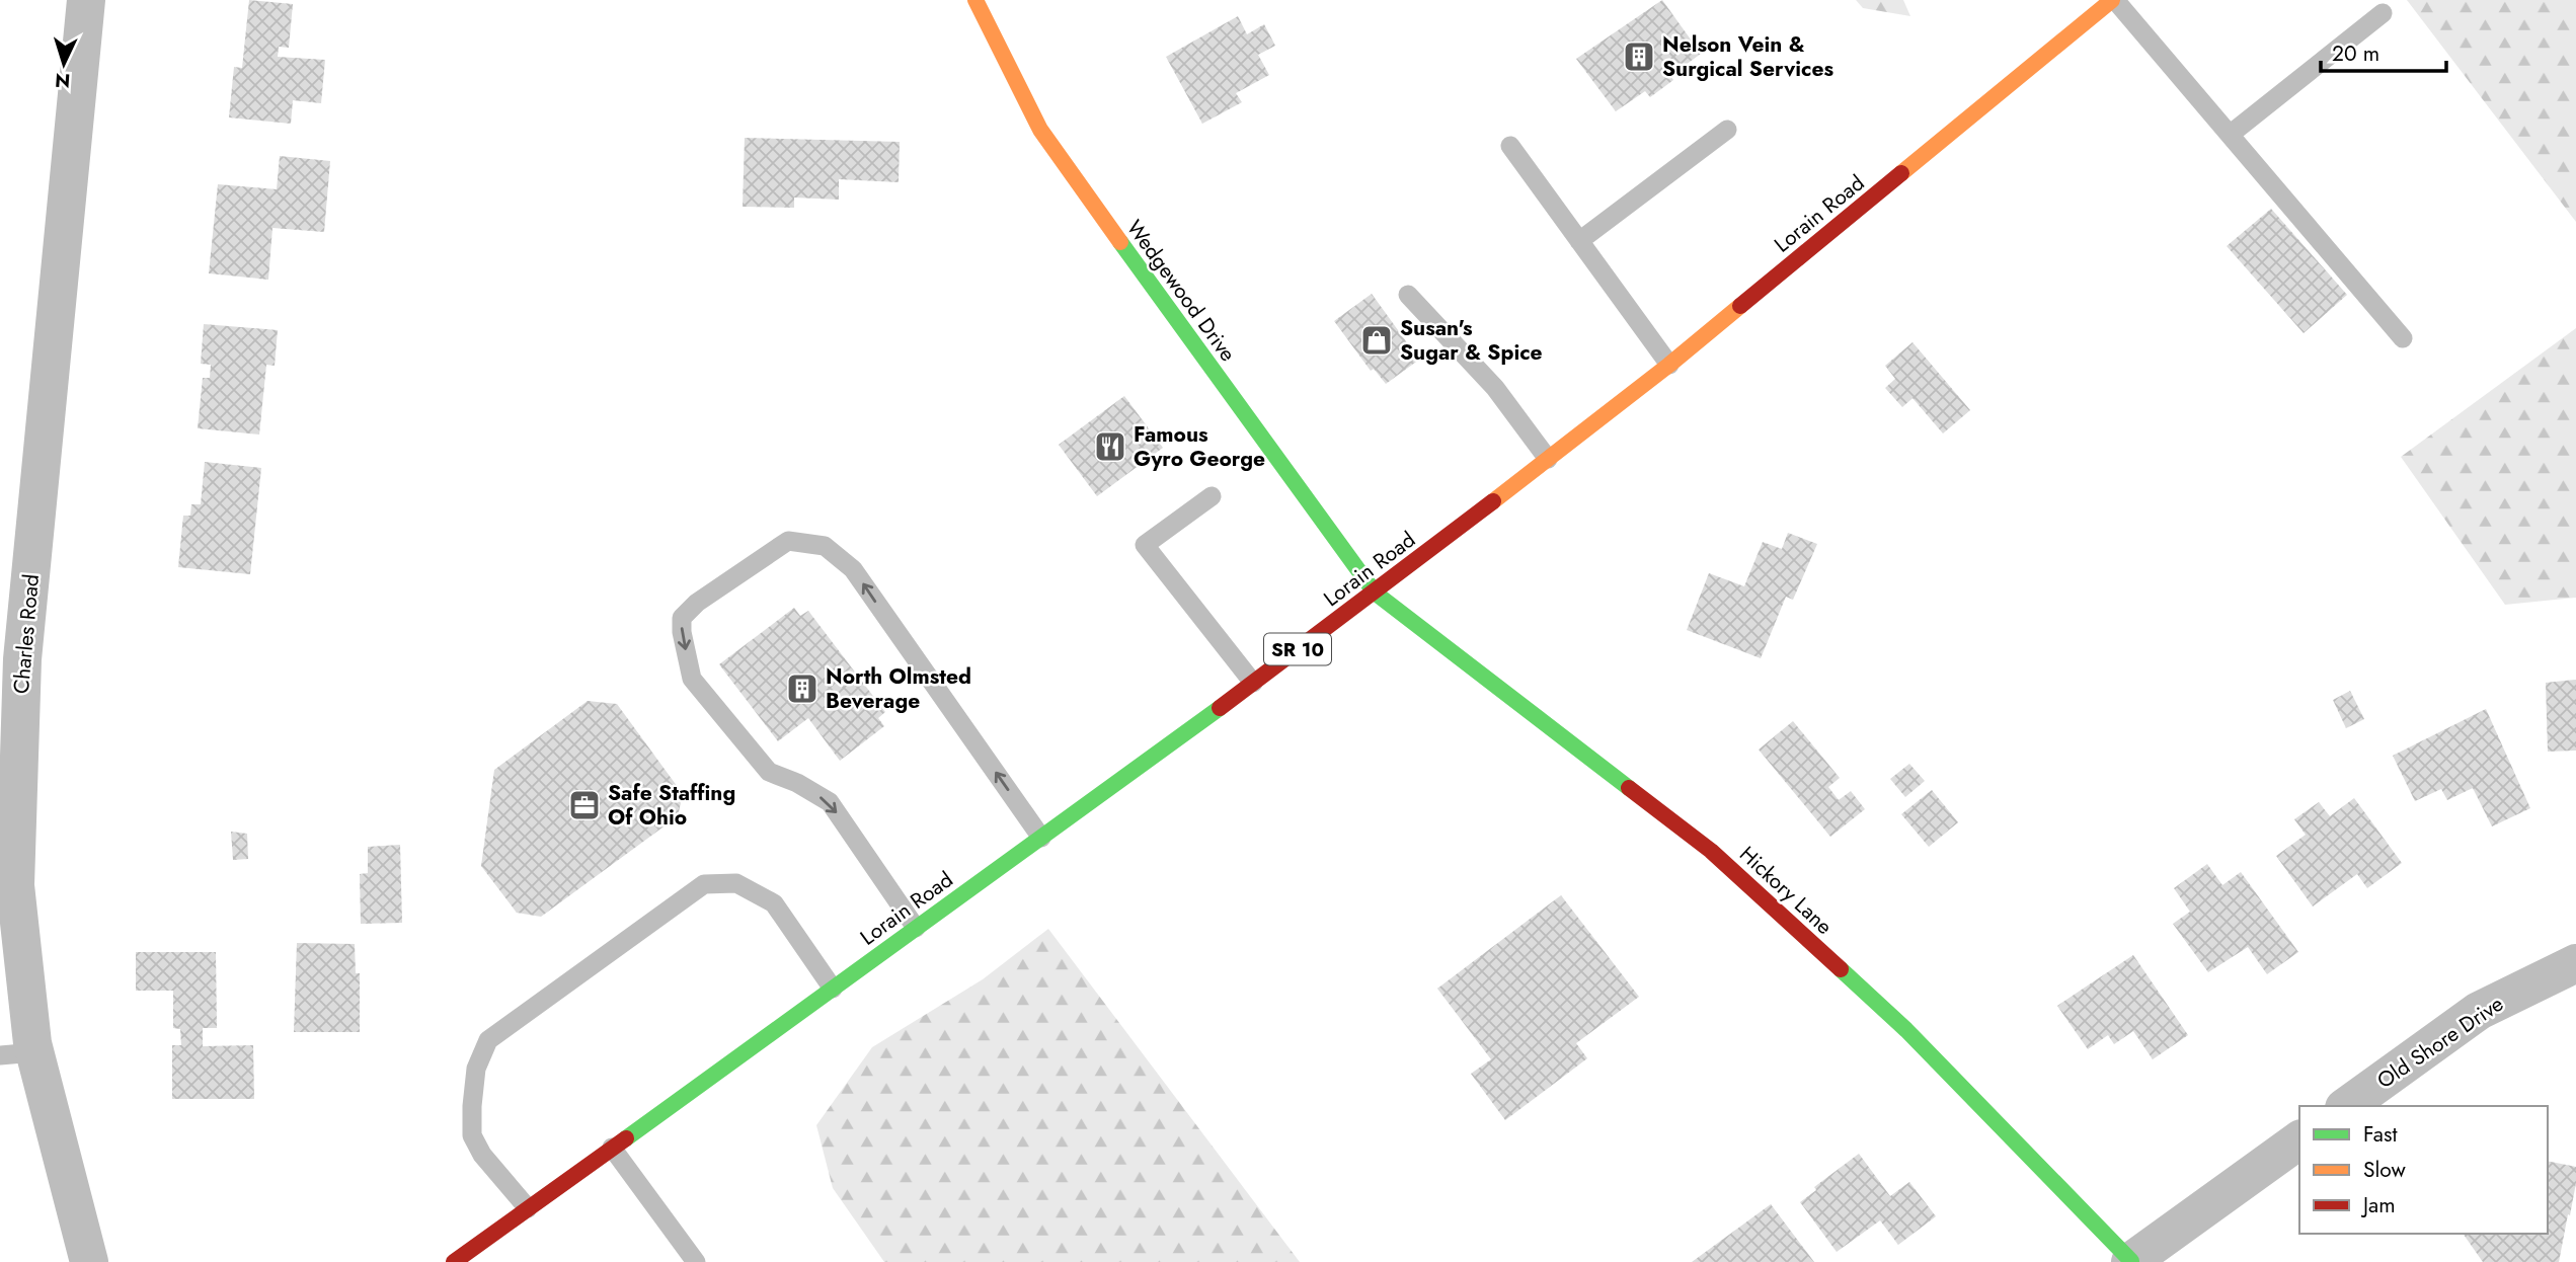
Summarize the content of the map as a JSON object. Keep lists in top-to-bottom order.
{
  "streets": {
    "main road": [
      "Lorain Road",
      "Wedgewood Drive",
      "SR 10",
      "Hickory Lane"
    ],
    "street": ["Charles Road", "Old Shore Drive"]
  },
  "crossings": [
    ["Lorain Road", "Wedgewood Drive"],
    ["Lorain Road", "Hickory Lane"],
    ["Wedgewood Drive", "Hickory Lane"]
  ],
  "places": {
    "building": ["Nelson Vein & Surgical Services", "North Olmsted Beverage"],
    "shop": ["Susan's Sugar & Spice"],
    "restaurant": ["Famous Gyro George"],
    "office": ["Safe Staffing Of Ohio"]
  },
  "legend": ["Fast", "Slow", "Jam"],
  "scale_bar": "20 m",
  "north": "bottom"
}
